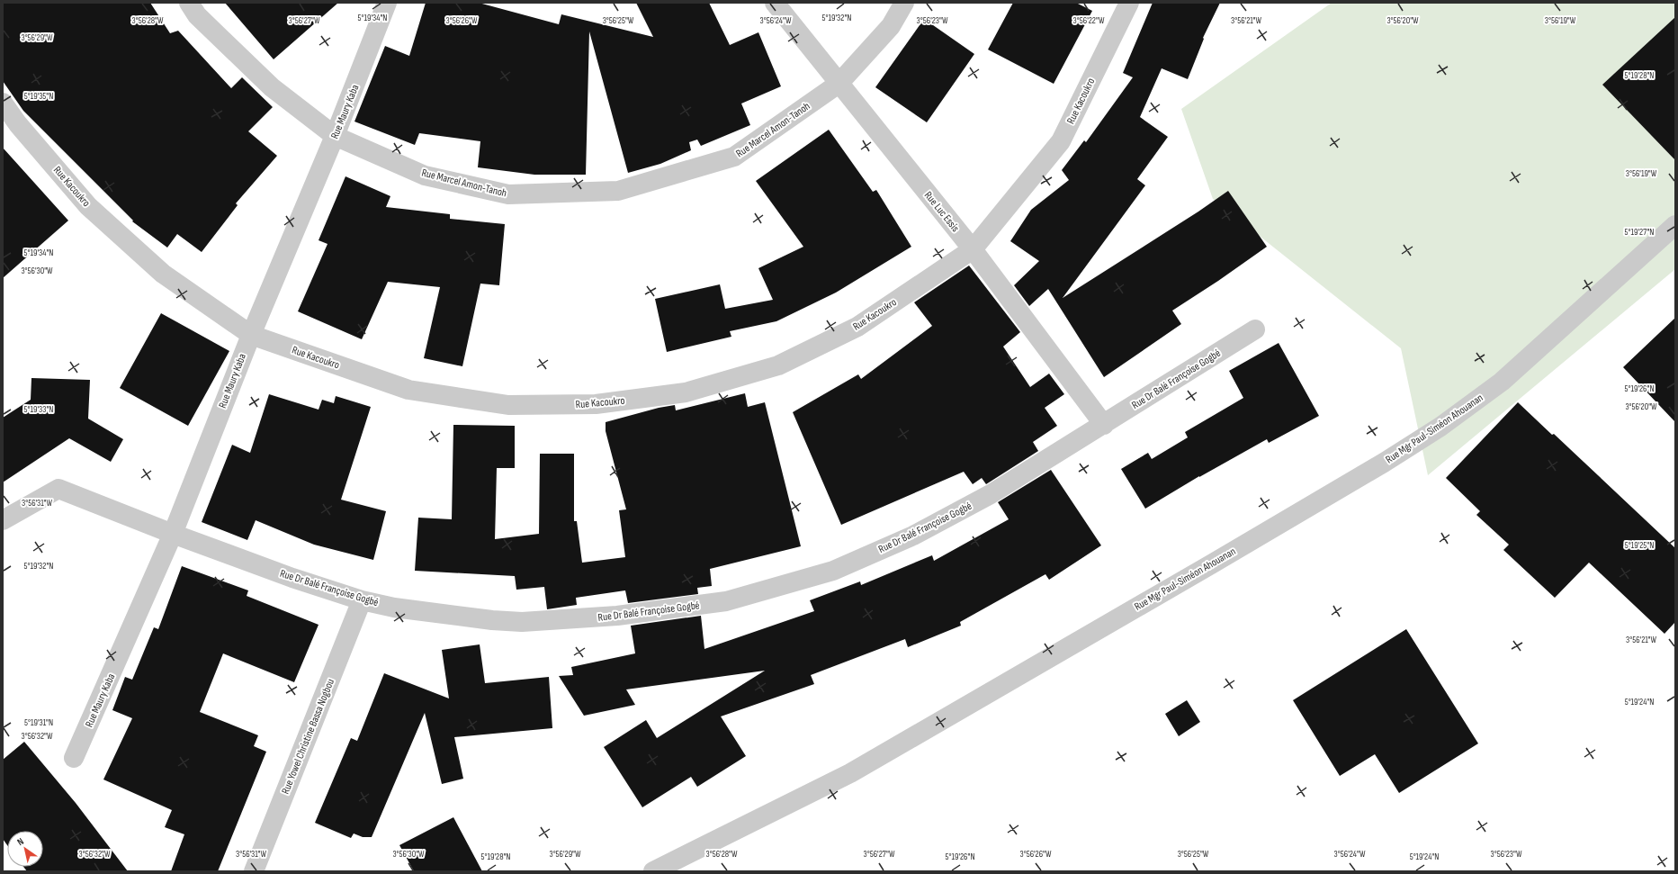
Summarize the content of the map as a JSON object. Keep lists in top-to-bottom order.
{
  "streets": {
    "street": [
      "Rue Kacoukro",
      "Rue Maury Kaba",
      "Rue Marcel Amon-Tanoh",
      "Rue Luc Essis",
      "Rue Dr Balé Françoise Gogbé",
      "Rue Mgr Paul-Siméon Ahouanan",
      "Rue Yowel Christine Bassa Nogbou"
    ]
  },
  "crossings": [
    ["Rue Kacoukro", "Rue Maury Kaba"],
    ["Rue Kacoukro", "Rue Luc Essis"],
    ["Rue Maury Kaba", "Rue Marcel Amon-Tanoh"],
    ["Rue Maury Kaba", "Rue Dr Balé Françoise Gogbé"],
    ["Rue Marcel Amon-Tanoh", "Rue Luc Essis"],
    ["Rue Luc Essis", "Rue Dr Balé Françoise Gogbé"],
    ["Rue Dr Balé Françoise Gogbé", "Rue Yowel Christine Bassa Nogbou"]
  ],
  "north": "top left",
  "coordinates": [
    "5°19'34\"N",
    "5°19'32\"N",
    "3°56'28\"W",
    "3°56'27\"W",
    "3°56'26\"W",
    "3°56'25\"W",
    "3°56'24\"W",
    "3°56'23\"W",
    "3°56'22\"W",
    "3°56'21\"W",
    "3°56'20\"W",
    "3°56'19\"W",
    "3°56'29\"W",
    "5°19'28\"N",
    "5°19'35\"N",
    "5°19'27\"N",
    "3°56'30\"W",
    "5°19'26\"N",
    "5°19'33\"N",
    "3°56'31\"W",
    "5°19'25\"N",
    "5°19'24\"N",
    "5°19'31\"N",
    "3°56'32\"W"
  ]
}
